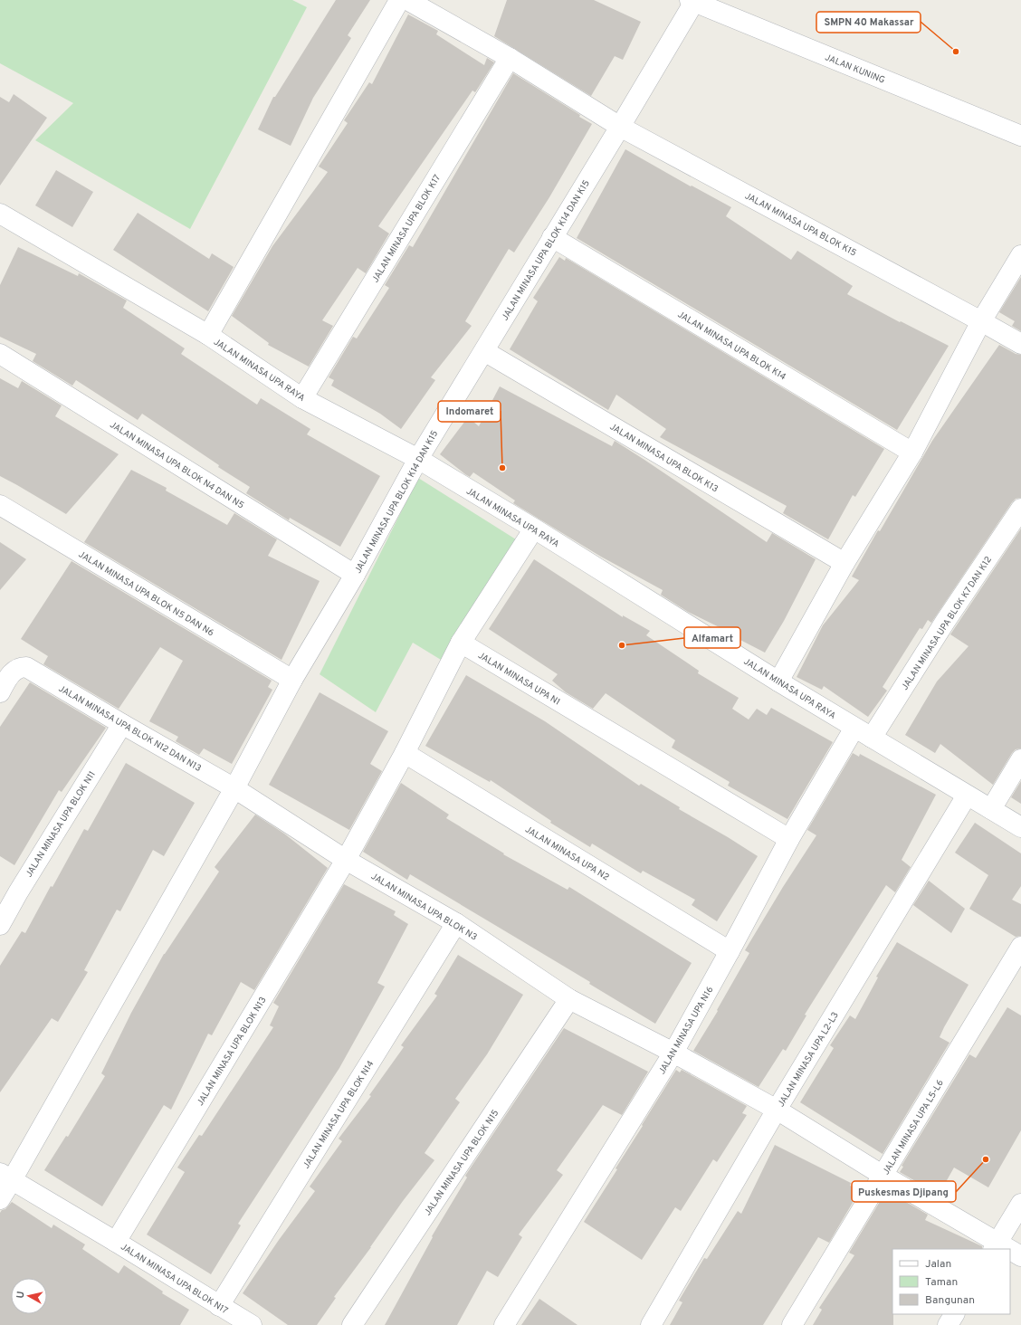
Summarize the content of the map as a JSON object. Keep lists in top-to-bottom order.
{
  "streets": {
    "street": [
      "JALAN KUNING",
      "JALAN MINASA UPA BLOK K15",
      "JALAN MINASA UPA BLOK K17",
      "JALAN MINASA UPA BLOK K14 DAN K15",
      "JALAN MINASA UPA BLOK K14",
      "JALAN MINASA UPA RAYA",
      "JALAN MINASA UPA BLOK K13",
      "JALAN MINASA UPA BLOK N4 DAN N5",
      "JALAN MINASA UPA BLOK N5 DAN N6",
      "JALAN MINASA UPA BLOK K7 DAN K12",
      "JALAN MINASA UPA N1",
      "JALAN MINASA UPA BLOK N12 DAN N13",
      "JALAN MINASA UPA BLOK N11",
      "JALAN MINASA UPA N2",
      "JALAN MINASA UPA BLOK N3",
      "JALAN MINASA UPA N16",
      "JALAN MINASA UPA BLOK N13",
      "JALAN MINASA UPA L2-L3",
      "JALAN MINASA UPA BLOK N14",
      "JALAN MINASA UPA L5-L6",
      "JALAN MINASA UPA BLOK N15",
      "JALAN MINASA UPA BLOK N17"
    ]
  },
  "crossings": [
    ["JALAN KUNING", "JALAN MINASA UPA BLOK K14 DAN K15"],
    ["JALAN MINASA UPA BLOK K15", "JALAN MINASA UPA BLOK K17"],
    ["JALAN MINASA UPA BLOK K15", "JALAN MINASA UPA BLOK K14 DAN K15"],
    ["JALAN MINASA UPA BLOK K17", "JALAN MINASA UPA RAYA"],
    ["JALAN MINASA UPA BLOK K14 DAN K15", "JALAN MINASA UPA BLOK K14"],
    ["JALAN MINASA UPA BLOK K14 DAN K15", "JALAN MINASA UPA RAYA"],
    ["JALAN MINASA UPA BLOK K14 DAN K15", "JALAN MINASA UPA BLOK K13"],
    ["JALAN MINASA UPA BLOK K14 DAN K15", "JALAN MINASA UPA BLOK N4 DAN N5"],
    ["JALAN MINASA UPA BLOK K14 DAN K15", "JALAN MINASA UPA BLOK N5 DAN N6"],
    ["JALAN MINASA UPA BLOK K14 DAN K15", "JALAN MINASA UPA BLOK N12 DAN N13"],
    ["JALAN MINASA UPA BLOK K14 DAN K15", "JALAN MINASA UPA BLOK N3"],
    ["JALAN MINASA UPA BLOK K14 DAN K15", "JALAN MINASA UPA BLOK N17"],
    ["JALAN MINASA UPA RAYA", "JALAN MINASA UPA BLOK K7 DAN K12"],
    ["JALAN MINASA UPA RAYA", "JALAN MINASA UPA N16"],
    ["JALAN MINASA UPA RAYA", "JALAN MINASA UPA L2-L3"],
    ["JALAN MINASA UPA N1", "JALAN MINASA UPA N16"],
    ["JALAN MINASA UPA BLOK N12 DAN N13", "JALAN MINASA UPA BLOK N11"],
    ["JALAN MINASA UPA BLOK N12 DAN N13", "JALAN MINASA UPA BLOK N3"],
    ["JALAN MINASA UPA N2", "JALAN MINASA UPA N16"],
    ["JALAN MINASA UPA BLOK N3", "JALAN MINASA UPA N16"],
    ["JALAN MINASA UPA BLOK N3", "JALAN MINASA UPA BLOK N13"],
    ["JALAN MINASA UPA BLOK N3", "JALAN MINASA UPA L2-L3"],
    ["JALAN MINASA UPA BLOK N3", "JALAN MINASA UPA BLOK N14"],
    ["JALAN MINASA UPA BLOK N3", "JALAN MINASA UPA L5-L6"],
    ["JALAN MINASA UPA BLOK N3", "JALAN MINASA UPA BLOK N15"],
    ["JALAN MINASA UPA BLOK N13", "JALAN MINASA UPA BLOK N17"],
    ["JALAN MINASA UPA BLOK N14", "JALAN MINASA UPA BLOK N17"]
  ],
  "places": [
    "SMPN 40 Makassar",
    "Indomaret",
    "Alfamart",
    "Puskesmas Djipang"
  ],
  "legend": ["Jalan", "Taman", "Bangunan"],
  "north": "left"
}
